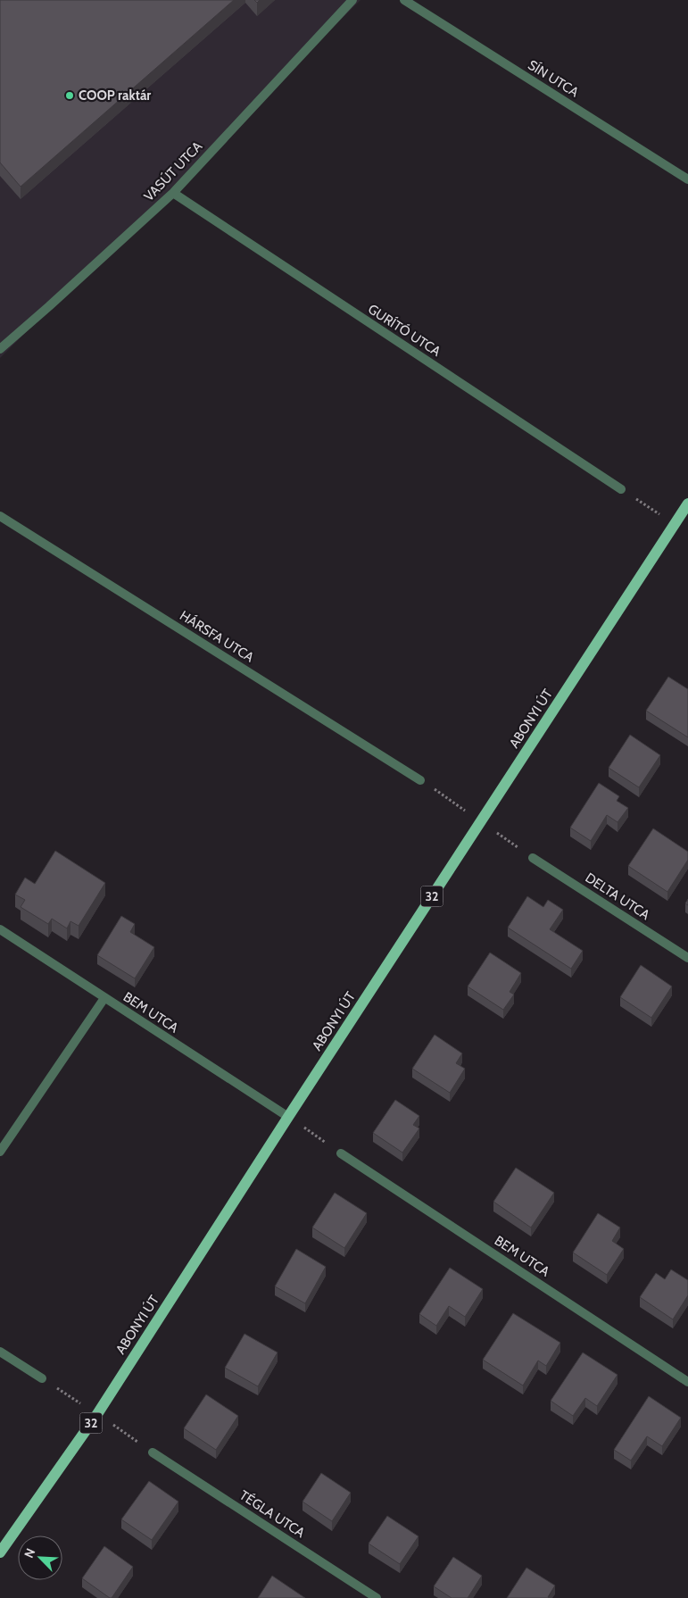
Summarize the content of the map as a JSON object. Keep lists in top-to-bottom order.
{
  "streets": {
    "main road": ["ABONYI ÚT", "32"],
    "street": [
      "SÍN UTCA",
      "VASÚT UTCA",
      "GURÍTÓ UTCA",
      "HÁRSFA UTCA",
      "DELTA UTCA",
      "BEM UTCA",
      "TÉGLA UTCA"
    ]
  },
  "crossings": [
    ["VASÚT UTCA", "GURÍTÓ UTCA"],
    ["ABONYI ÚT", "BEM UTCA"]
  ],
  "places": ["COOP raktár"],
  "north": "top left"
}
